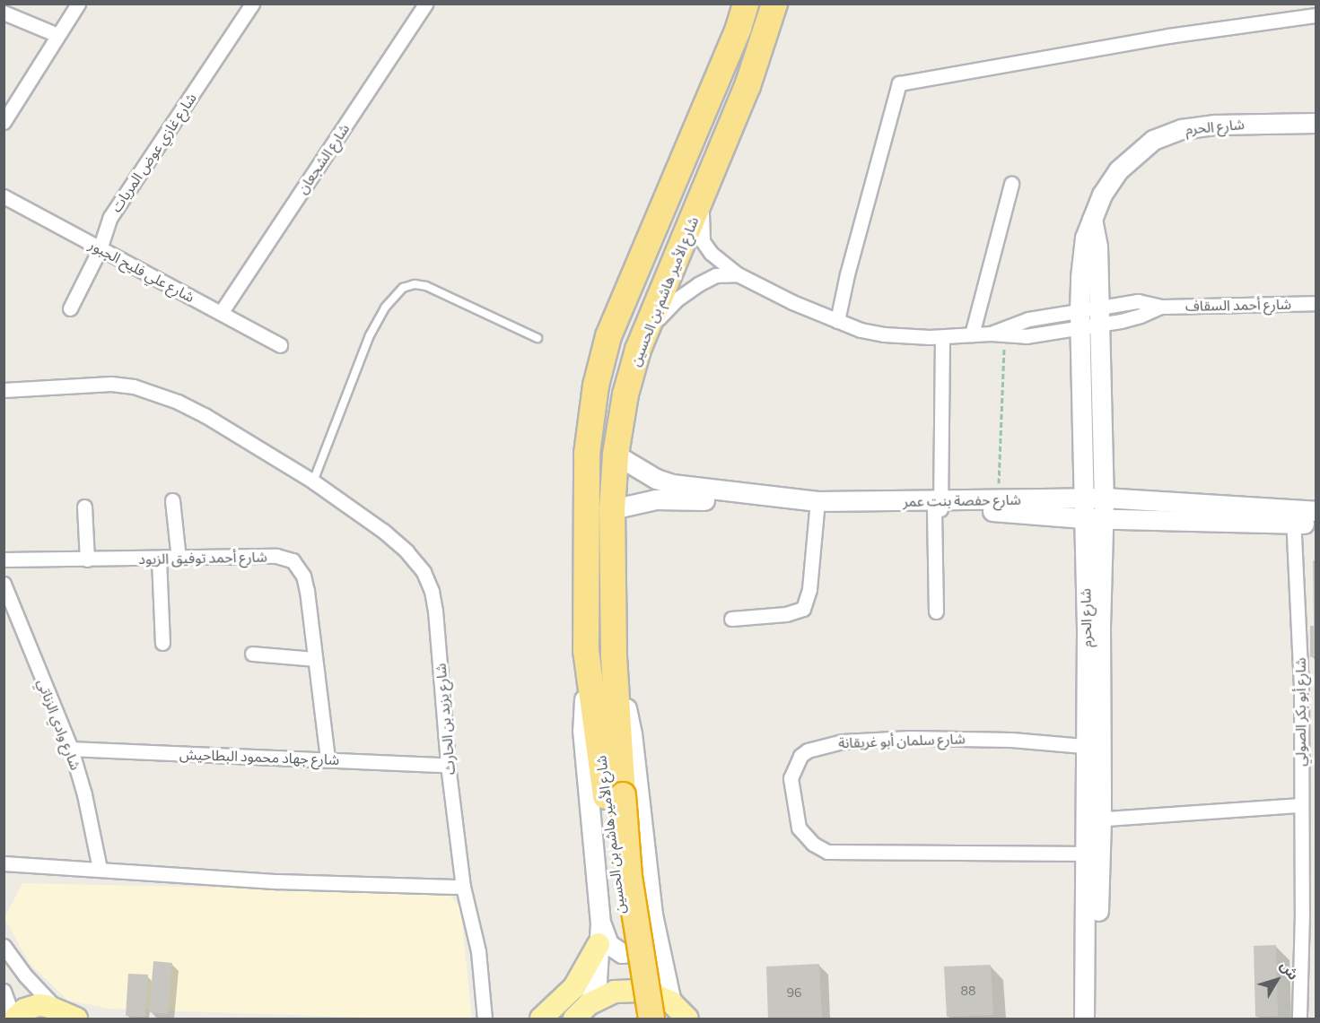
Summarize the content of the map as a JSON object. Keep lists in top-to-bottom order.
{
  "streets": {
    "highway": ["شارع الأمير هاشم بن الحسين"],
    "street": [
      "شارع الحرم",
      "شارع غازي عوض المريات",
      "شارع الشجعان",
      "شارع علي فليح الجبور",
      "شارع أحمد السقاف",
      "شارع حفصة بنت عمر",
      "شارع أحمد توفيق الزيود",
      "شارع أبو بكر الصولي",
      "شارع يزيد بن الحارث",
      "شارع وادي الزناتي",
      "شارع سلمان أبو غريقانة",
      "شارع جهاد محمود البطاحيش"
    ]
  },
  "crossings": [
    ["شارع الحرم", "شارع أحمد السقاف"],
    ["شارع الحرم", "شارع حفصة بنت عمر"],
    ["شارع الحرم", "شارع سلمان أبو غريقانة"],
    ["شارع غازي عوض المريات", "شارع علي فليح الجبور"],
    ["شارع الشجعان", "شارع علي فليح الجبور"],
    ["شارع الأمير هاشم بن الحسين", "شارع حفصة بنت عمر"],
    ["شارع حفصة بنت عمر", "شارع أبو بكر الصولي"],
    ["شارع أحمد توفيق الزيود", "شارع جهاد محمود البطاحيش"],
    ["شارع يزيد بن الحارث", "شارع جهاد محمود البطاحيش"],
    ["شارع وادي الزناتي", "شارع جهاد محمود البطاحيش"]
  ],
  "house_numbers": ["88", "96"],
  "north": "top right"
}
